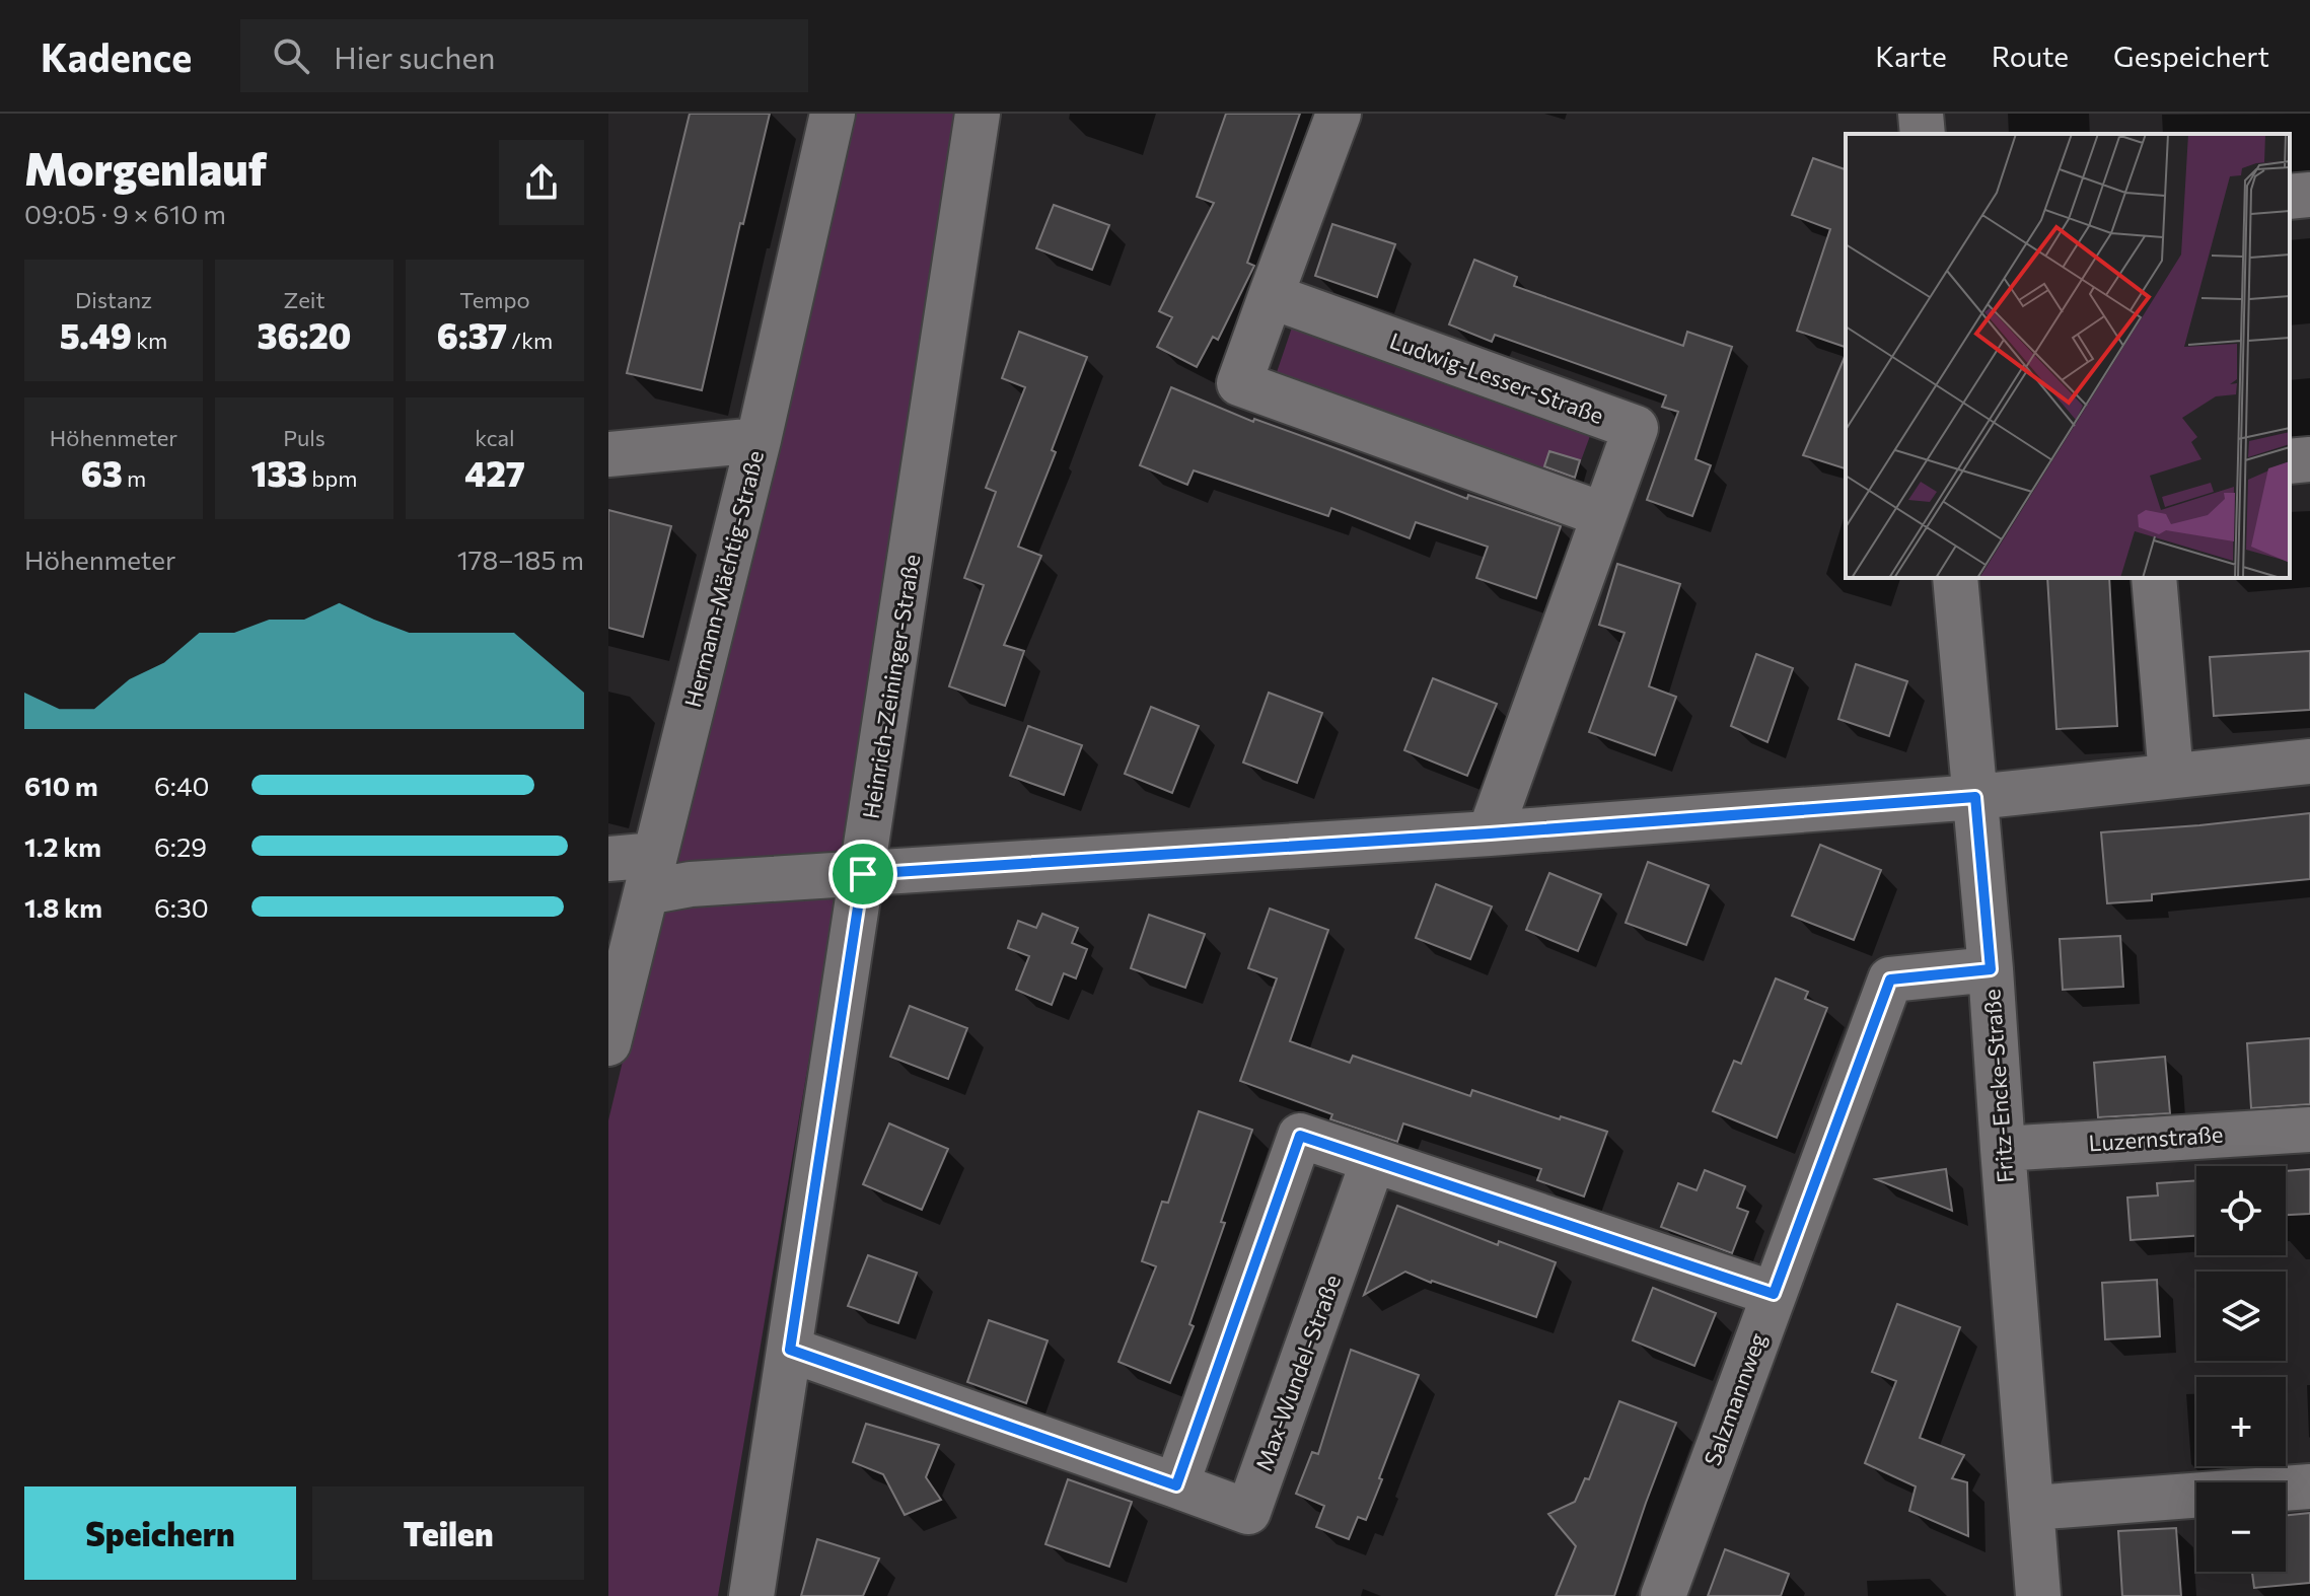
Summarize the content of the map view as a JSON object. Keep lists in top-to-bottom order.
{
  "streets": {
    "street": [
      "Ludwig-Lesser-Straße",
      "Hermann-Mächtig-Straße",
      "Heinrich-Zeininger-Straße",
      "Fritz-Encke-Straße",
      "Luzernstraße",
      "Max-Wundel-Straße",
      "Salzmannweg"
    ]
  },
  "crossings": [
    ["Heinrich-Zeininger-Straße", "Max-Wundel-Straße"],
    ["Fritz-Encke-Straße", "Luzernstraße"],
    ["Fritz-Encke-Straße", "Salzmannweg"]
  ],
  "page": {
    "header": "Kadence",
    "search": "Hier suchen",
    "nav": ["Karte", "Route", "Gespeichert"],
    "heading": ["Morgenlauf", "09:05 · 9 × 610 m"],
    "stats": [
      ["Distanz", "5.49 km"],
      ["Zeit", "36:20"],
      ["Tempo", "6:37 /km"],
      ["Höhenmeter", "63 m"],
      ["Puls", "133 bpm"],
      ["kcal", "427"]
    ],
    "chart": ["Höhenmeter", "178–185 m"],
    "list": [
      {
        "name": "610 m",
        "note": "6:40"
      },
      {
        "name": "1.2 km",
        "note": "6:29"
      },
      {
        "name": "1.8 km",
        "note": "6:30"
      }
    ],
    "map_buttons": ["+", "−"],
    "buttons": ["Speichern", "Teilen"]
  }
}
